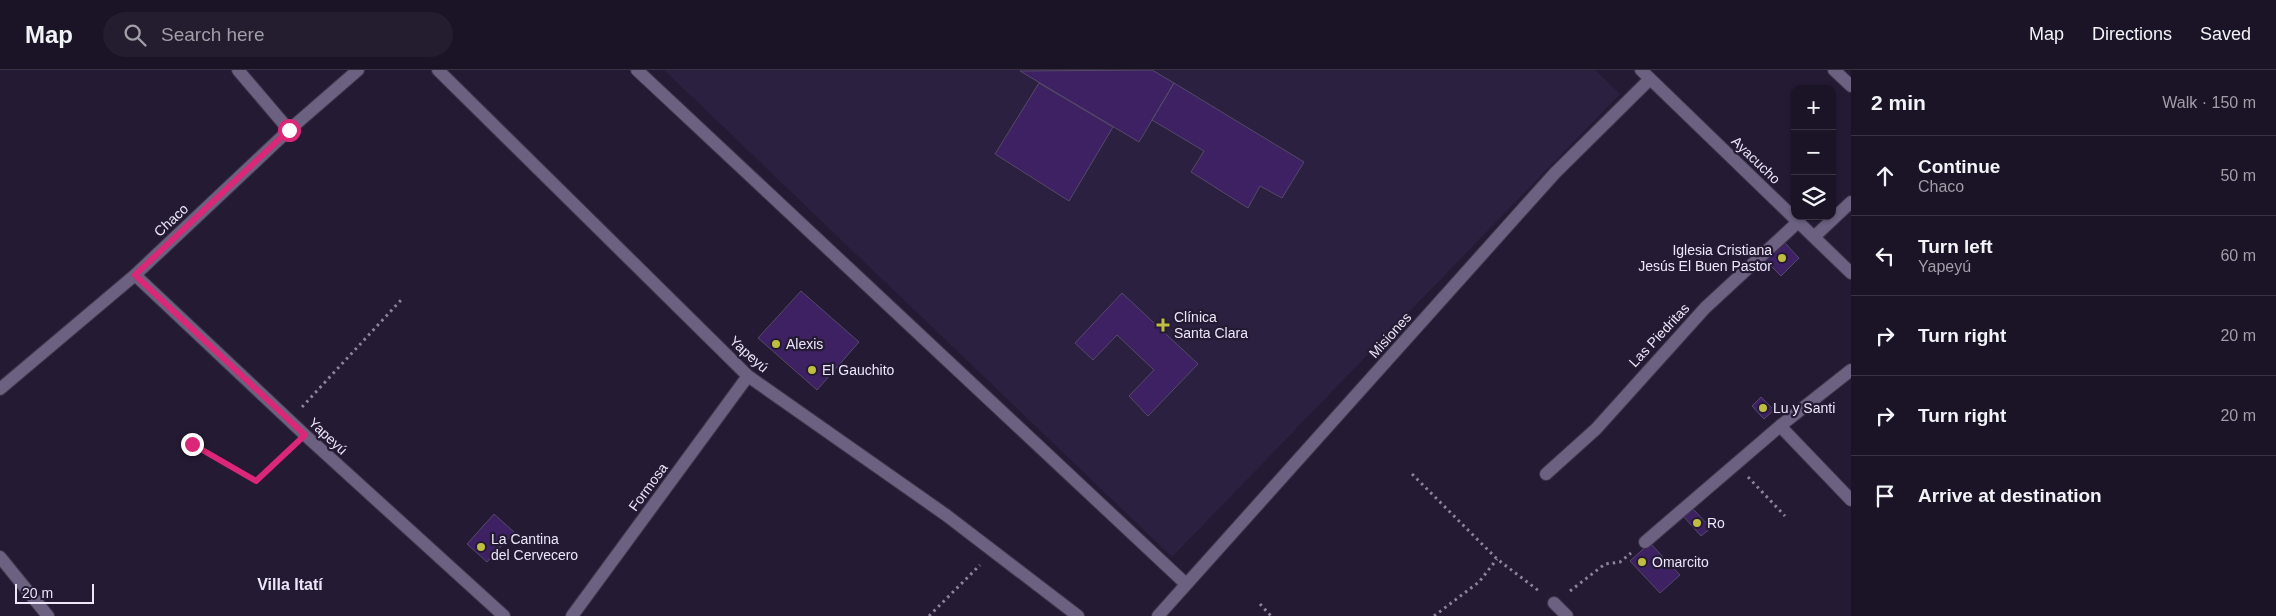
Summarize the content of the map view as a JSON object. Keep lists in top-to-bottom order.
{
  "streets": {
    "street": [
      "Ayacucho",
      "Chaco",
      "Misiones",
      "Las Piedritas",
      "Yapeyú",
      "Formosa"
    ]
  },
  "crossings": [
    ["Ayacucho", "Misiones"],
    ["Ayacucho", "Las Piedritas"],
    ["Chaco", "Yapeyú"],
    ["Yapeyú", "Formosa"]
  ],
  "districts": ["Villa Itatí"],
  "places": {
    "other": [
      "Iglesia Cristiana Jesús El Buen Pastor",
      "Alexis",
      "El Gauchito",
      "Lu y Santi",
      "Ro",
      "La Cantina del Cervecero",
      "Omarcito"
    ],
    "health": ["Clínica Santa Clara"]
  },
  "scale_bar": "20 m",
  "page": {
    "header": "Map",
    "search": "Search here",
    "nav": ["Map", "Directions", "Saved"],
    "heading": ["2 min", "Walk · 150 m"],
    "map_buttons": ["+", "−"],
    "list": [
      ["Continue", "Chaco", "50 m"],
      ["Turn left", "Yapeyú", "60 m"],
      ["Turn right", "20 m"],
      ["Turn right", "20 m"],
      "Arrive at destination"
    ],
    "scale": "20 m"
  }
}
